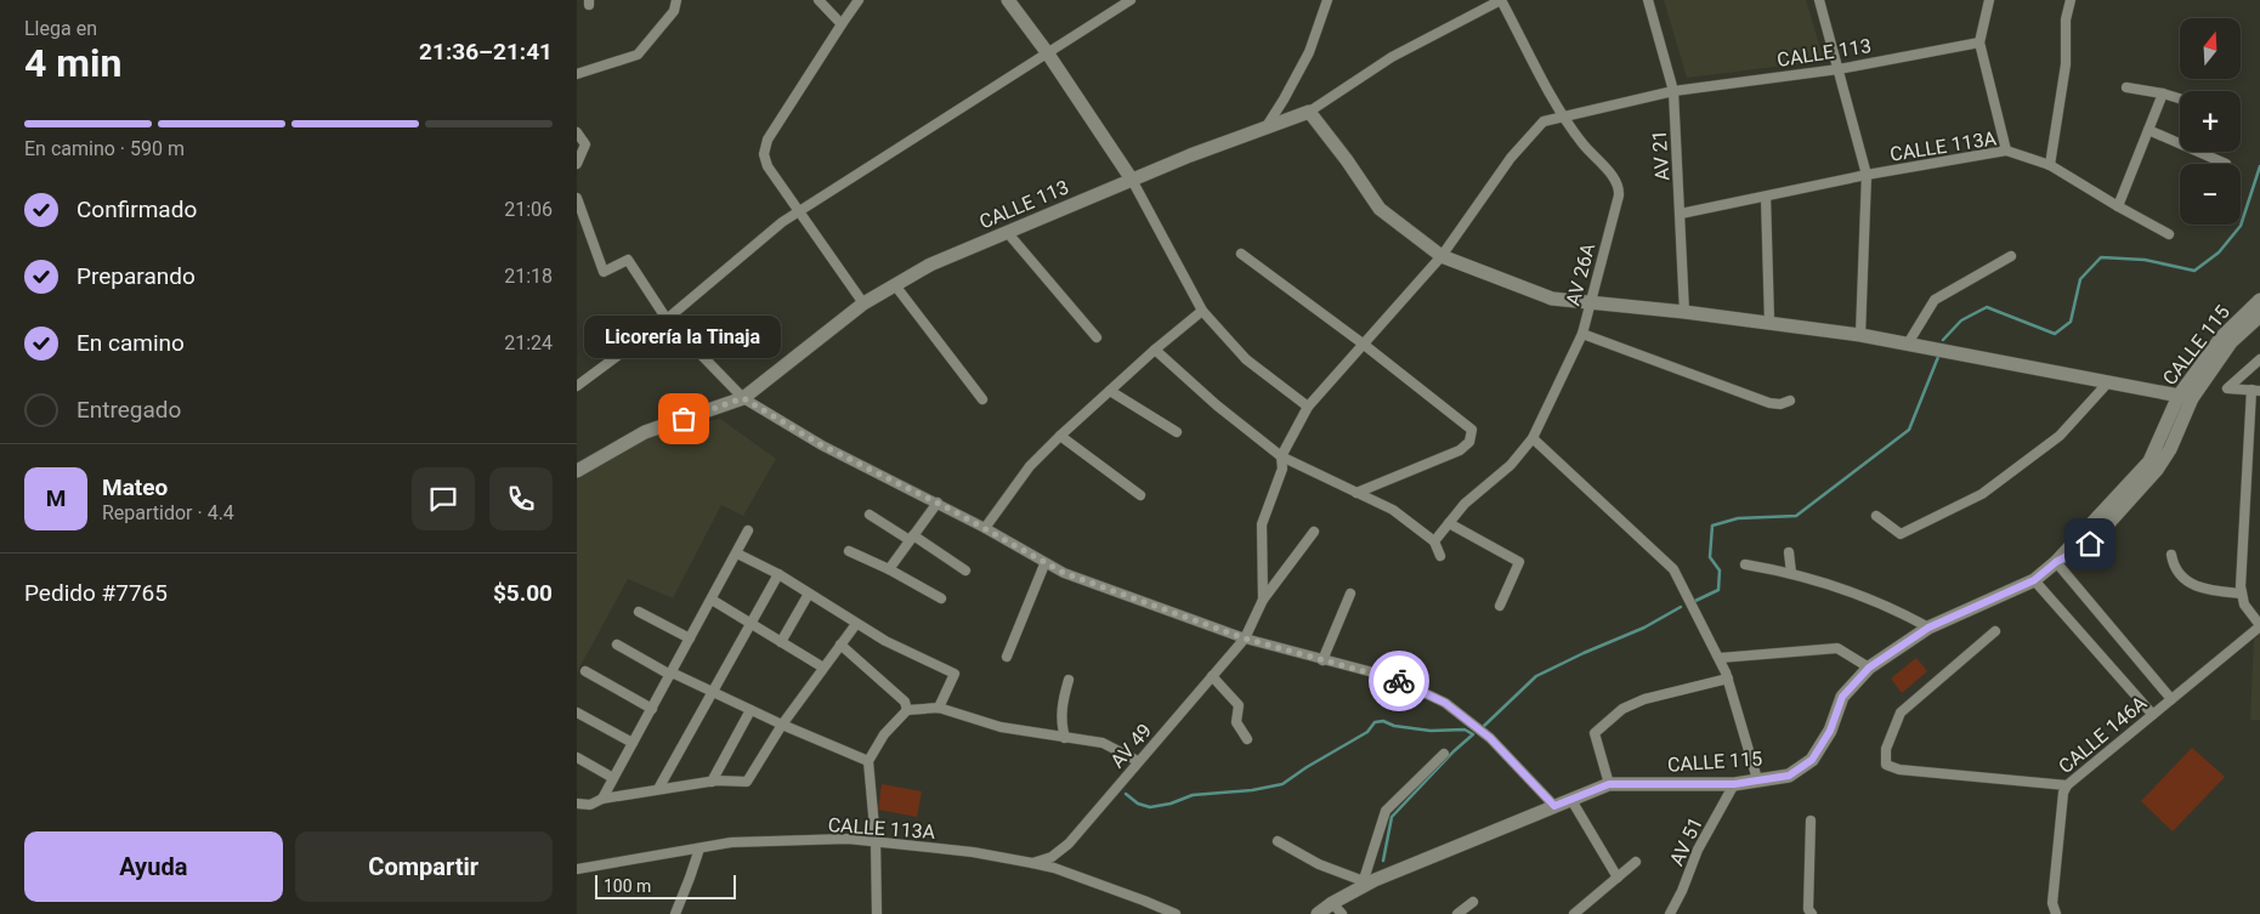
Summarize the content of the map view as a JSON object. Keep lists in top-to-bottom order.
{
  "streets": {
    "street": [
      "CALLE 113",
      "CALLE 113A",
      "AV 21",
      "AV 26A",
      "CALLE 115",
      "CALLE 146A",
      "AV 49",
      "AV 51"
    ]
  },
  "crossings": [
    ["CALLE 113", "AV 21"],
    ["CALLE 113", "AV 26A"],
    ["CALLE 113A", "AV 21"],
    ["CALLE 113A", "AV 49"],
    ["CALLE 115", "AV 51"]
  ],
  "places": ["Licorería la Tinaja"],
  "scale_bar": "100 m",
  "north": "top",
  "page": {
    "heading": ["4 min", "Llega en", "21:36–21:41"],
    "panel": [
      "Mateo",
      "Repartidor · 4.4",
      "Pedido #7765",
      "$5.00"
    ],
    "map_buttons": ["+", "−"],
    "bar": "En camino · 590 m",
    "list": [
      ["Confirmado", "21:06"],
      ["Preparando", "21:18"],
      ["En camino", "21:24"],
      "Entregado"
    ],
    "bubble": "Licorería la Tinaja",
    "round": "M",
    "buttons": ["Ayuda", "Compartir"],
    "scale": "100 m"
  }
}
